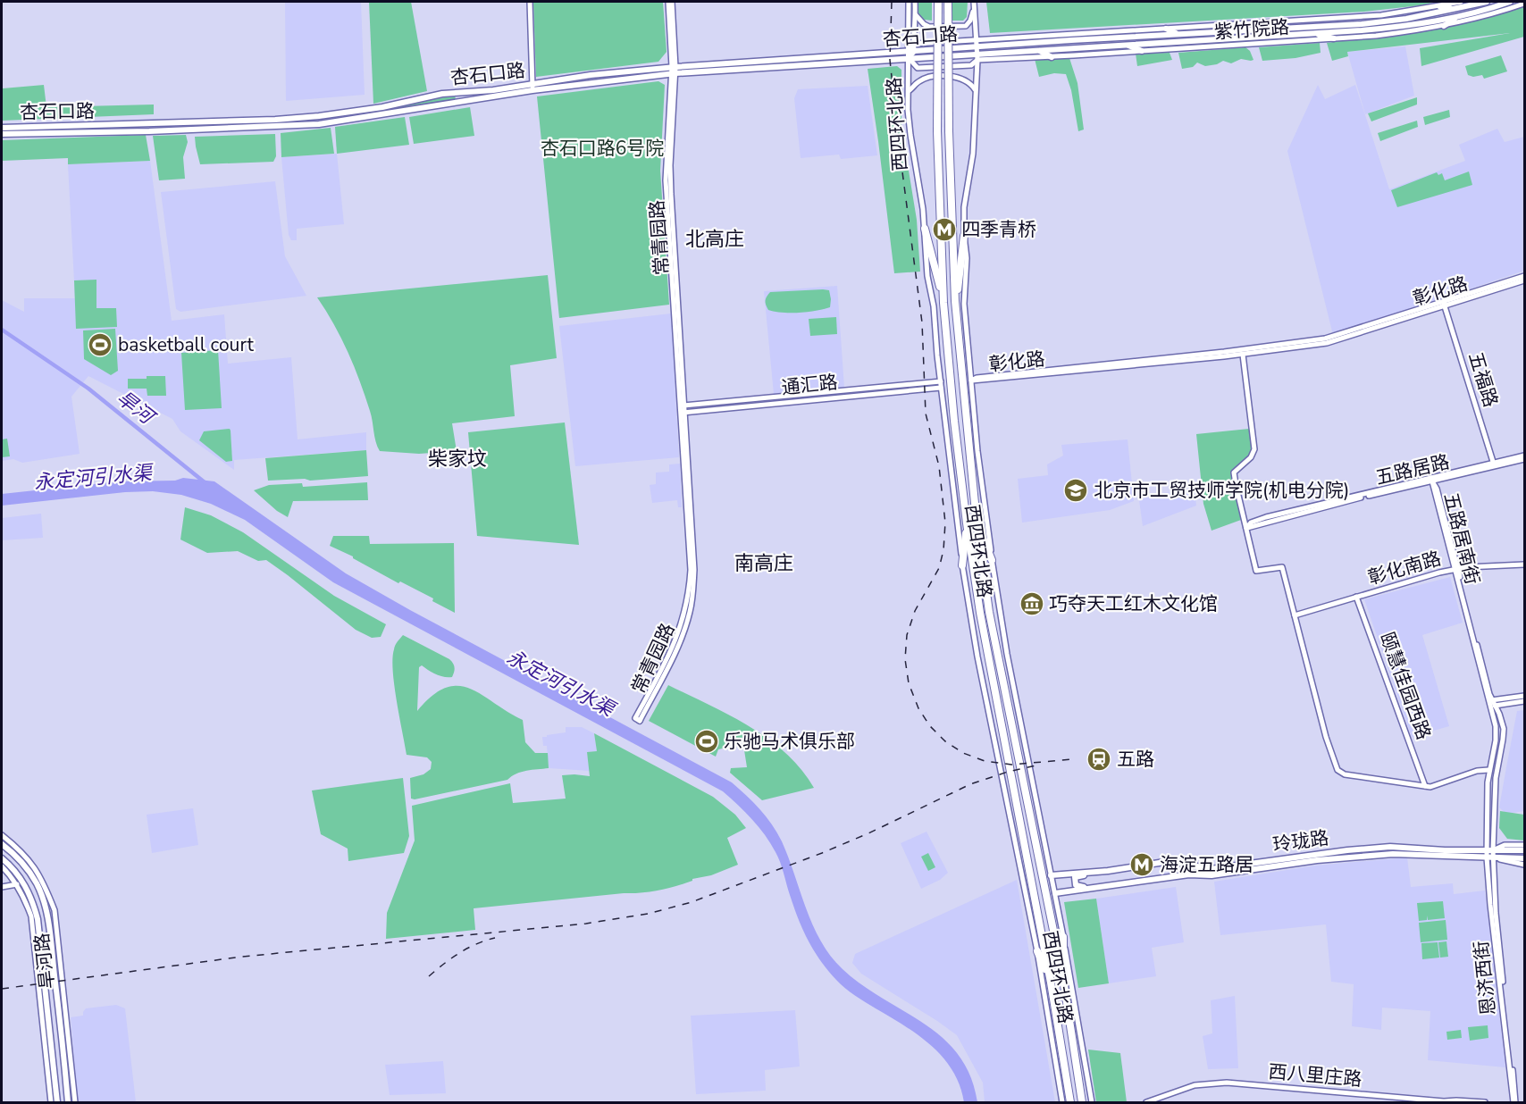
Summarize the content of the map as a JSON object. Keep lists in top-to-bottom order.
{
  "streets": {
    "highway": ["西四环北路"],
    "main road": [
      "紫竹院路",
      "杏石口路",
      "玲珑路",
      "旱河路"
    ],
    "street": [
      "常青园路",
      "彰化路",
      "五福路",
      "通汇路",
      "五路居路",
      "五路居南街",
      "彰化南路",
      "颐慧佳园西路",
      "恩济西街",
      "西八里庄路"
    ]
  },
  "crossings": [
    ["紫竹院路", "杏石口路"],
    ["紫竹院路", "西四环北路"],
    ["杏石口路", "西四环北路"],
    ["杏石口路", "常青园路"],
    ["西四环北路", "彰化路"],
    ["西四环北路", "通汇路"],
    ["西四环北路", "玲珑路"],
    ["常青园路", "通汇路"],
    ["彰化路", "五福路"],
    ["五福路", "五路居路"],
    ["五路居路", "五路居南街"],
    ["五路居南街", "彰化南路"],
    ["五路居南街", "玲珑路"],
    ["五路居南街", "恩济西街"],
    ["玲珑路", "恩济西街"]
  ],
  "districts": ["北高庄", "柴家坟", "南高庄"],
  "water": ["旱河", "永定河引水渠"],
  "parks": ["杏石口路6号院"],
  "places": {
    "metro station": ["四季青桥", "海淀五路居"],
    "sports": ["basketball court", "乐驰马术俱乐部"],
    "school or university": ["北京市工贸技师学院(机电分院)"],
    "museum": ["巧夺天工红木文化馆"],
    "station": ["五路"]
  }
}
